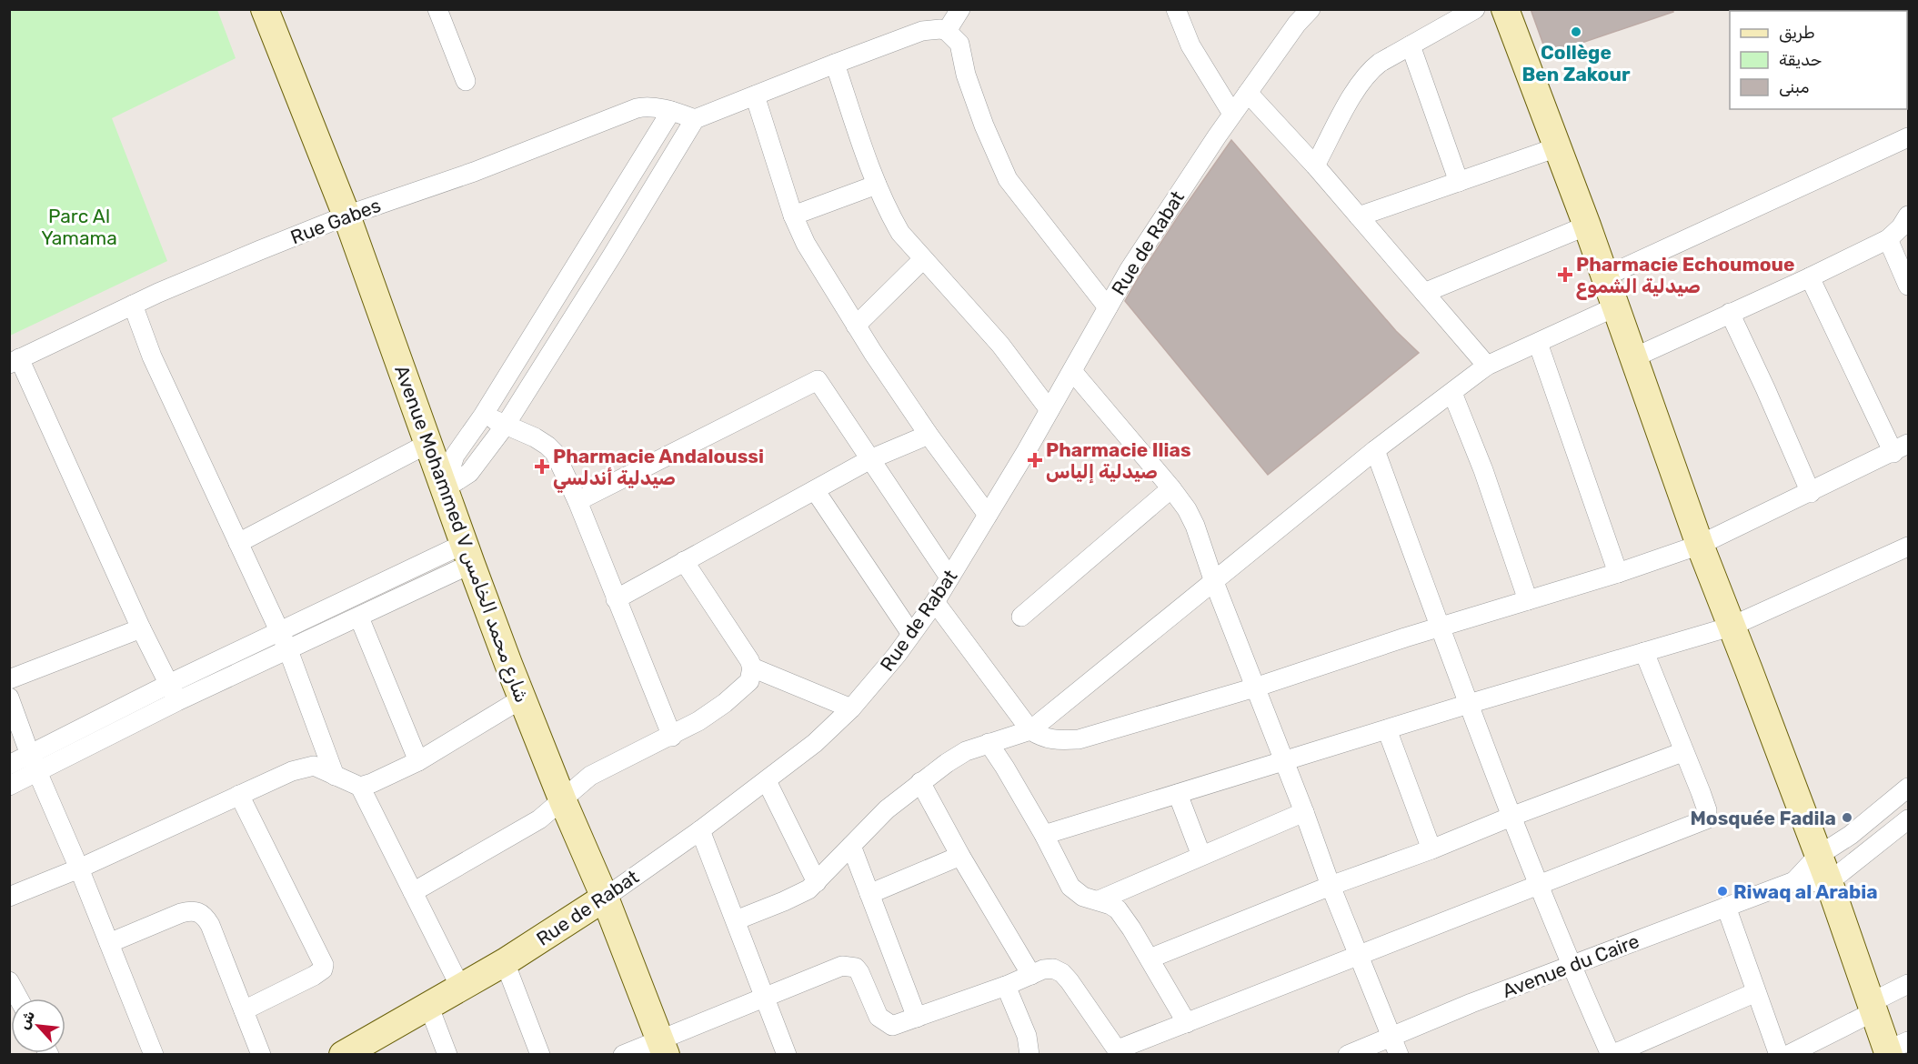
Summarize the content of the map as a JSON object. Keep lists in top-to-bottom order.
{
  "streets": {
    "street": [
      "Rue Gabes",
      "Rue de Rabat",
      "Avenue Mohammed V شارع محمد الخامس",
      "Avenue du Caire"
    ]
  },
  "crossings": [
    ["Rue Gabes", "Avenue Mohammed V شارع محمد الخامس"],
    ["Rue de Rabat", "Avenue Mohammed V شارع محمد الخامس"]
  ],
  "parks": ["Parc Al Yamama"],
  "places": {
    "other": ["Collège Ben Zakour", "Mosquée Fadila", "Riwaq al Arabia"],
    "health": ["Pharmacie Echoumoue صيدلية الشموع", "Pharmacie Ilias صيدلية إلياس", "Pharmacie Andaloussi صيدلية أندلسي"]
  },
  "legend": ["طريق", "حديقة", "مبنى"],
  "north": "top left"
}
